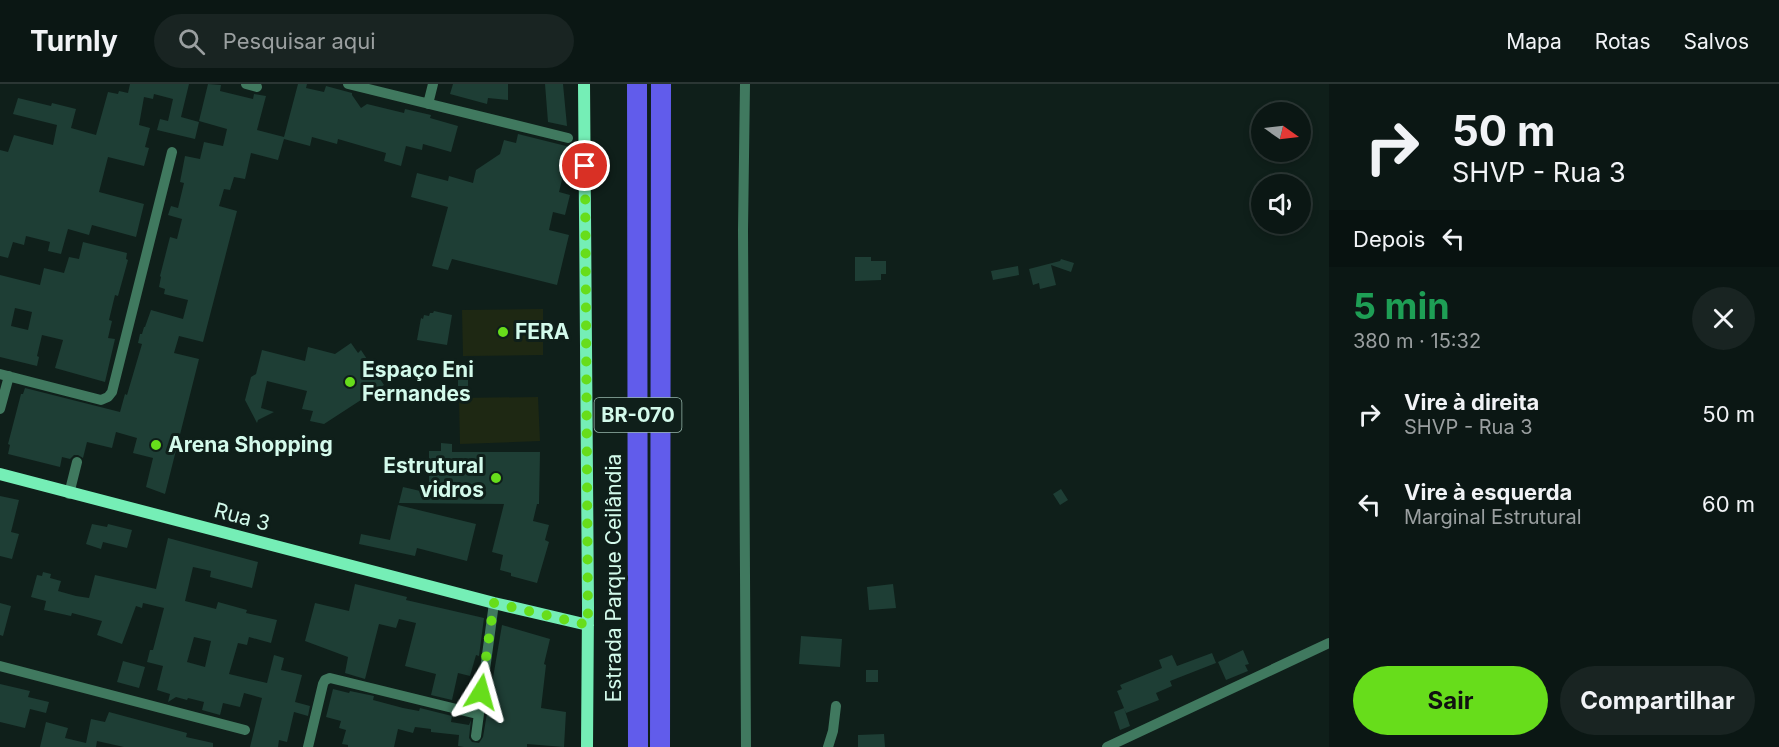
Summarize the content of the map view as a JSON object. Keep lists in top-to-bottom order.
{
  "streets": {
    "highway": ["BR-070", "Estrada Parque Ceilândia"],
    "main road": ["Rua 3"]
  },
  "places": [
    "FERA",
    "Espaço Eni Fernandes",
    "Arena Shopping",
    "Estrutural vidros"
  ],
  "north": "right",
  "page": {
    "header": "Turnly",
    "search": "Pesquisar aqui",
    "nav": ["Mapa", "Rotas", "Salvos"],
    "turn": ["50 m", "SHVP - Rua 3"],
    "then": "Depois",
    "heading": ["5 min", "380 m · 15:32"],
    "list": [
      {
        "name": "Vire à direita",
        "note": "SHVP - Rua 3",
        "value": "50 m"
      },
      {
        "name": "Vire à esquerda",
        "note": "Marginal Estrutural",
        "value": "60 m"
      }
    ],
    "buttons": ["Sair", "Compartilhar"]
  }
}
